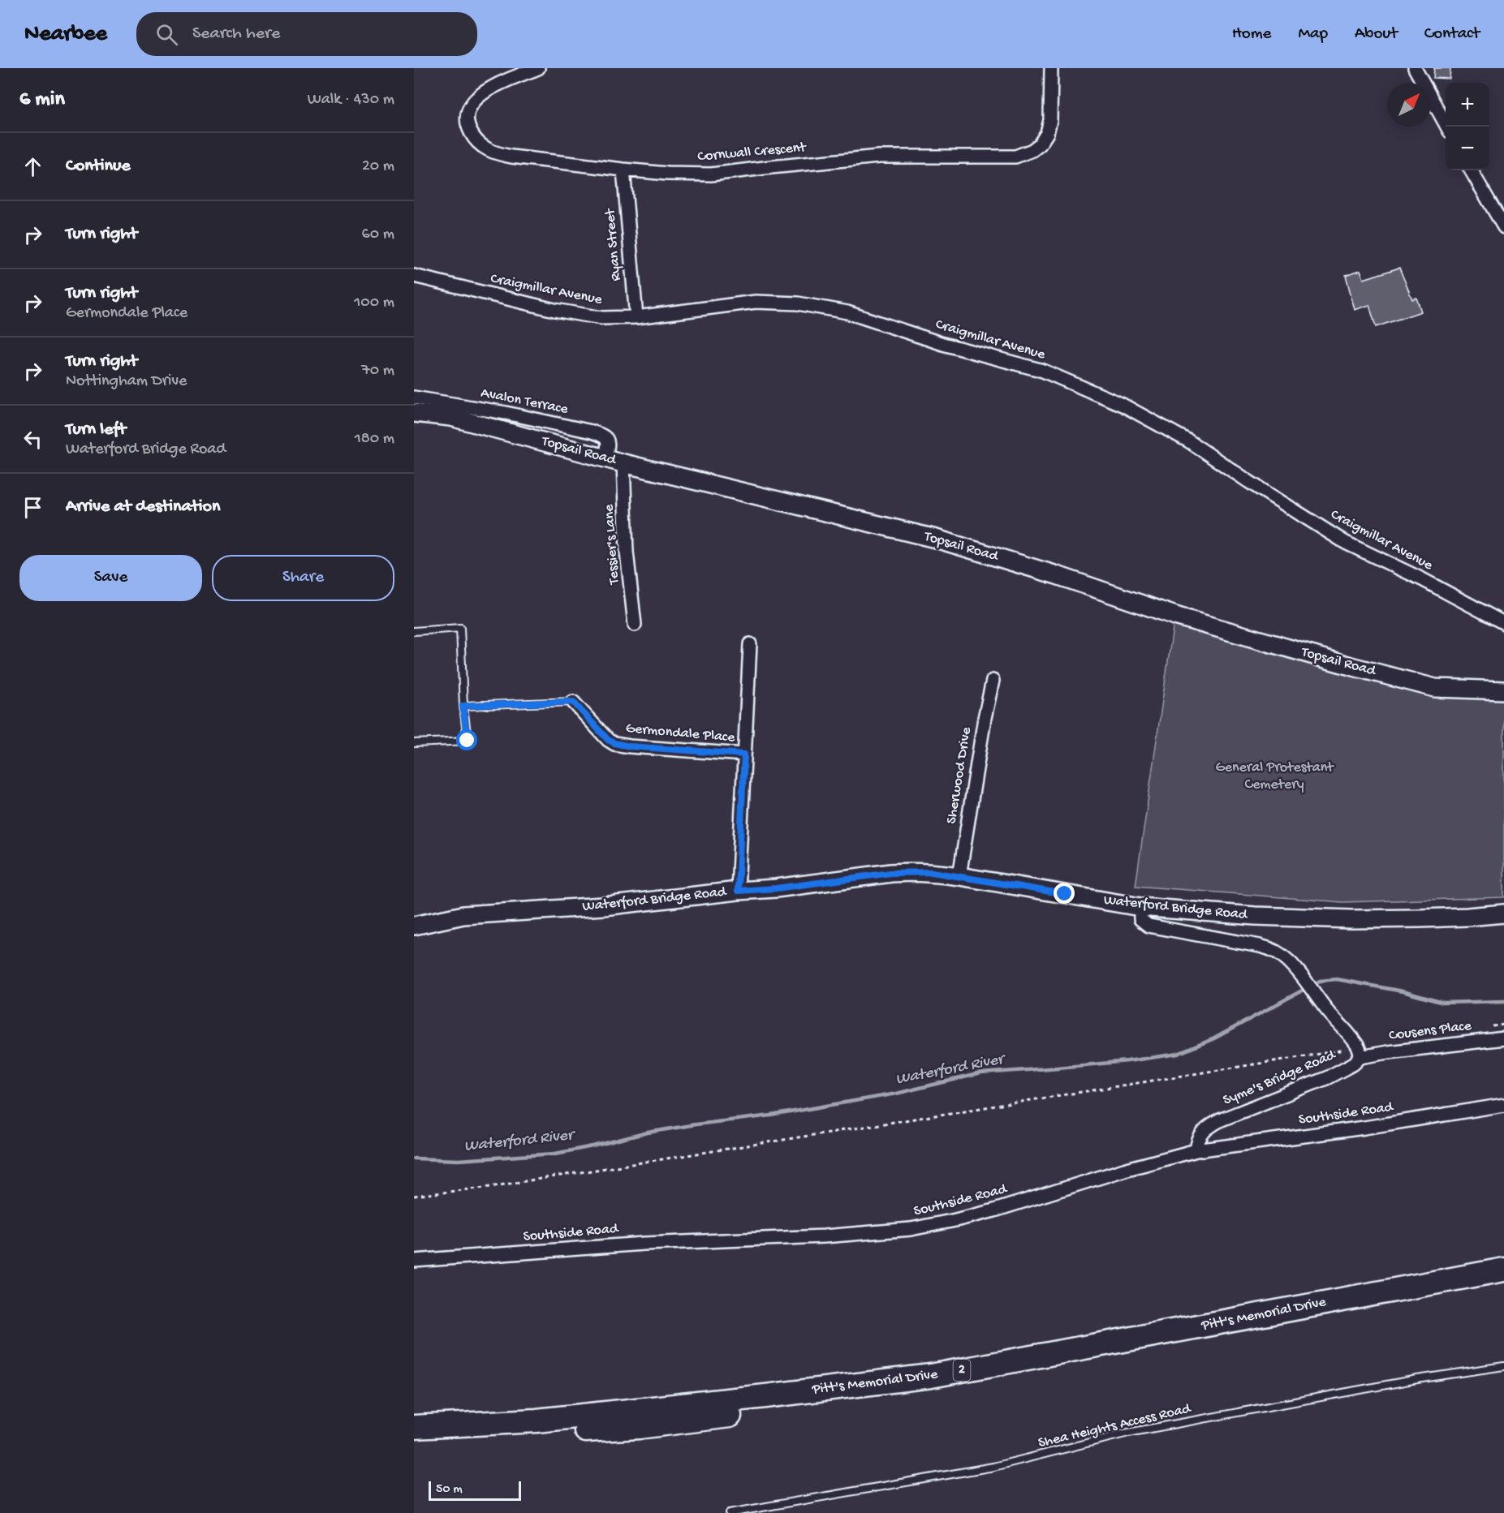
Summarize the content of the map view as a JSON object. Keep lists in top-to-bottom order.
{
  "streets": {
    "highway": ["Pitt's Memorial Drive", "2"],
    "street": [
      "Cornwall Crescent",
      "Ryan Street",
      "Craigmillar Avenue",
      "Avalon Terrace",
      "Topsail Road",
      "Tessier's Lane",
      "Germondale Place",
      "Sherwood Drive",
      "Waterford Bridge Road",
      "Cousens Place",
      "Syme's Bridge Road",
      "Southside Road"
    ],
    "lane": ["Shea Heights Access Road"]
  },
  "crossings": [
    ["Cornwall Crescent", "Ryan Street"],
    ["Ryan Street", "Craigmillar Avenue"],
    ["Avalon Terrace", "Topsail Road"],
    ["Topsail Road", "Tessier's Lane"],
    ["Sherwood Drive", "Waterford Bridge Road"],
    ["Waterford Bridge Road", "Syme's Bridge Road"],
    ["Cousens Place", "Syme's Bridge Road"],
    ["Syme's Bridge Road", "Southside Road"]
  ],
  "water": ["Waterford River"],
  "parks": ["General Protestant Cemetery"],
  "scale_bar": "50 m",
  "north": "top right",
  "page": {
    "header": "Nearbee",
    "search": "Search here",
    "nav": [
      "Home",
      "Map",
      "About",
      "Contact"
    ],
    "heading": ["6 min", "Walk · 430 m"],
    "map_buttons": ["+", "−"],
    "list": [
      ["Continue", "20 m"],
      ["Turn right", "60 m"],
      ["Turn right", "Germondale Place", "100 m"],
      ["Turn right", "Nottingham Drive", "70 m"],
      ["Turn left", "Waterford Bridge Road", "180 m"],
      "Arrive at destination"
    ],
    "buttons": ["Save", "Share"],
    "scale": "50 m"
  }
}
